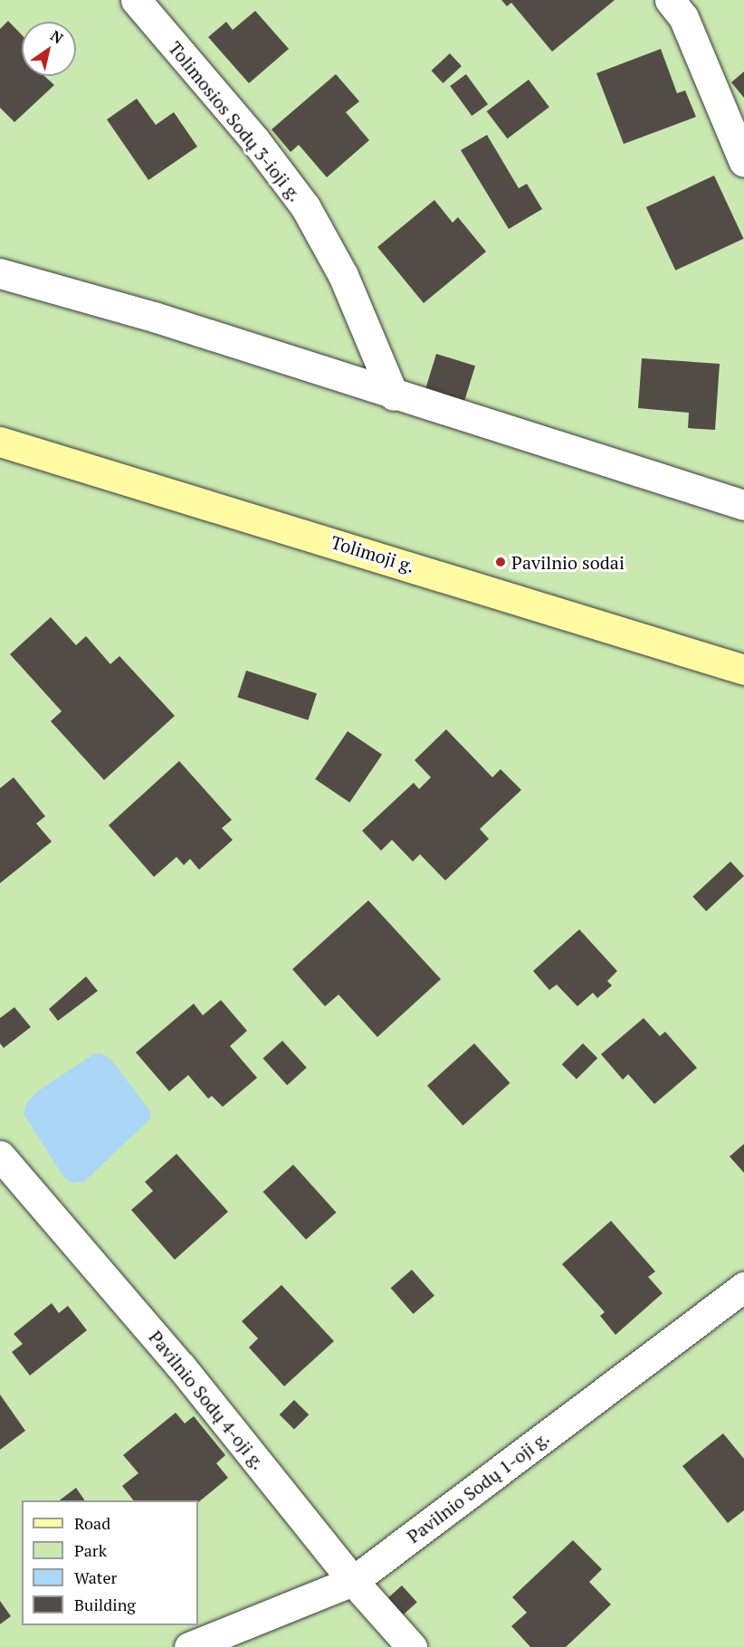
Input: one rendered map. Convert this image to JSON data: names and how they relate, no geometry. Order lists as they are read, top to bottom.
{
  "streets": {
    "street": [
      "Tolimosios Sodų 3-ioji g.",
      "Tolimoji g.",
      "Pavilnio Sodų 4-oji g.",
      "Pavilnio Sodų 1-oji g."
    ]
  },
  "crossings": [
    ["Pavilnio Sodų 4-oji g.", "Pavilnio Sodų 1-oji g."]
  ],
  "places": ["Pavilnio sodai"],
  "legend": [
    "Road",
    "Park",
    "Water",
    "Building"
  ],
  "north": "top right"
}
